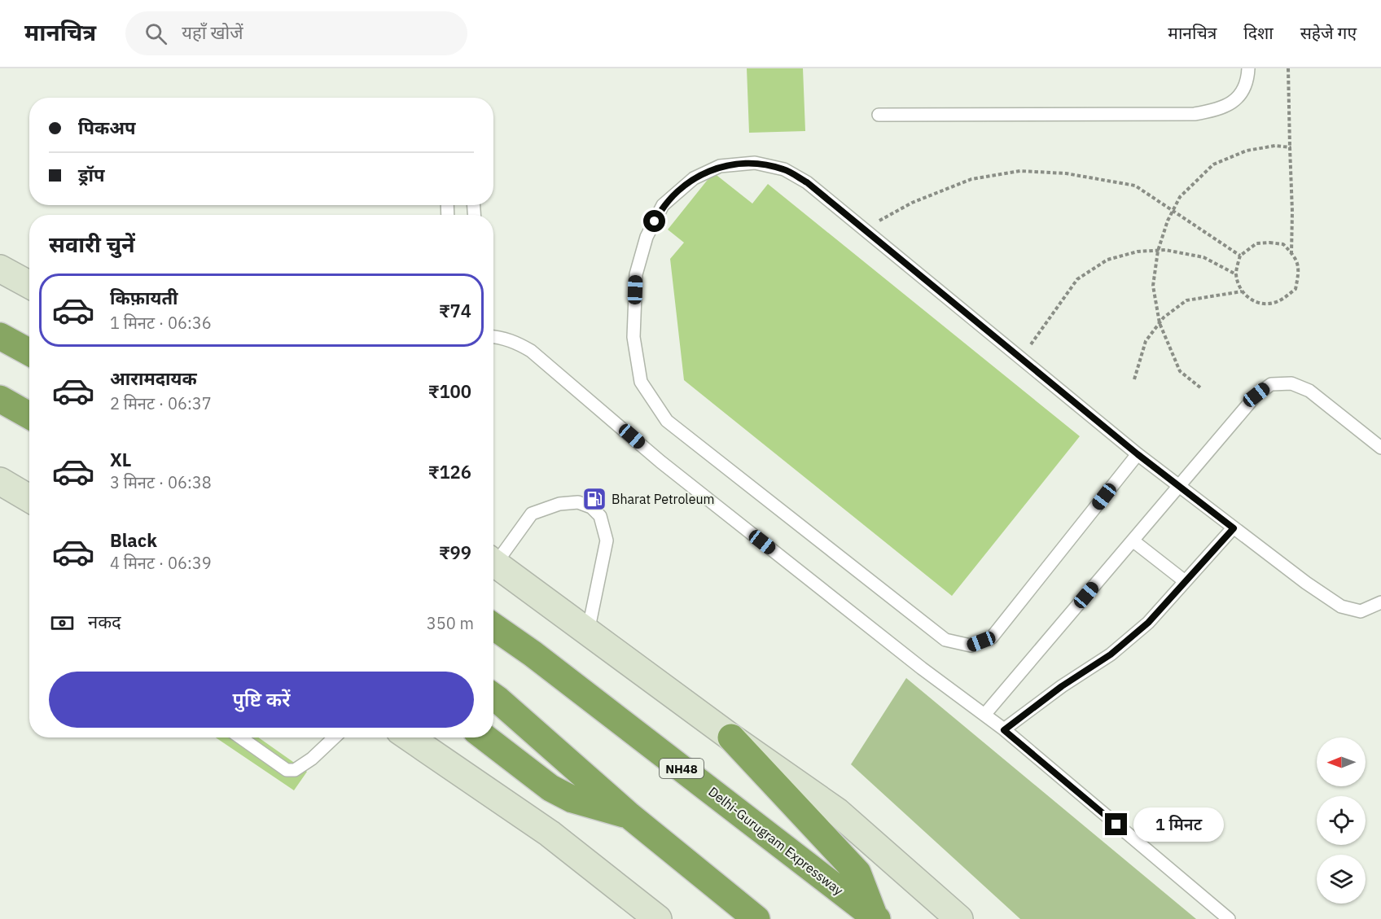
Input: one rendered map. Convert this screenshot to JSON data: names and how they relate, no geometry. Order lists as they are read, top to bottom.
{
  "streets": {
    "highway": ["NH48", "Delhi-Gurugram Expressway"]
  },
  "places": {
    "fuel station": ["Bharat Petroleum"]
  },
  "north": "left",
  "page": {
    "header": "मानचित्र",
    "search": "यहाँ खोजें",
    "nav": ["मानचित्र", "दिशा", "सहेजे गए"],
    "banner": ["पिकअप", "ड्रॉप"],
    "heading": "सवारी चुनें",
    "list": [
      {
        "name": "किफ़ायती",
        "note": "1 मिनट · 06:36",
        "value": "₹74"
      },
      {
        "name": "आरामदायक",
        "note": "2 मिनट · 06:37",
        "value": "₹100"
      },
      {
        "name": "XL",
        "note": "3 मिनट · 06:38",
        "value": "₹126"
      },
      {
        "name": "Black",
        "note": "4 मिनट · 06:39",
        "value": "₹99"
      }
    ],
    "pay": ["नकद", "350 m"],
    "buttons": "पुष्टि करें",
    "bubble": "1 मिनट"
  }
}
